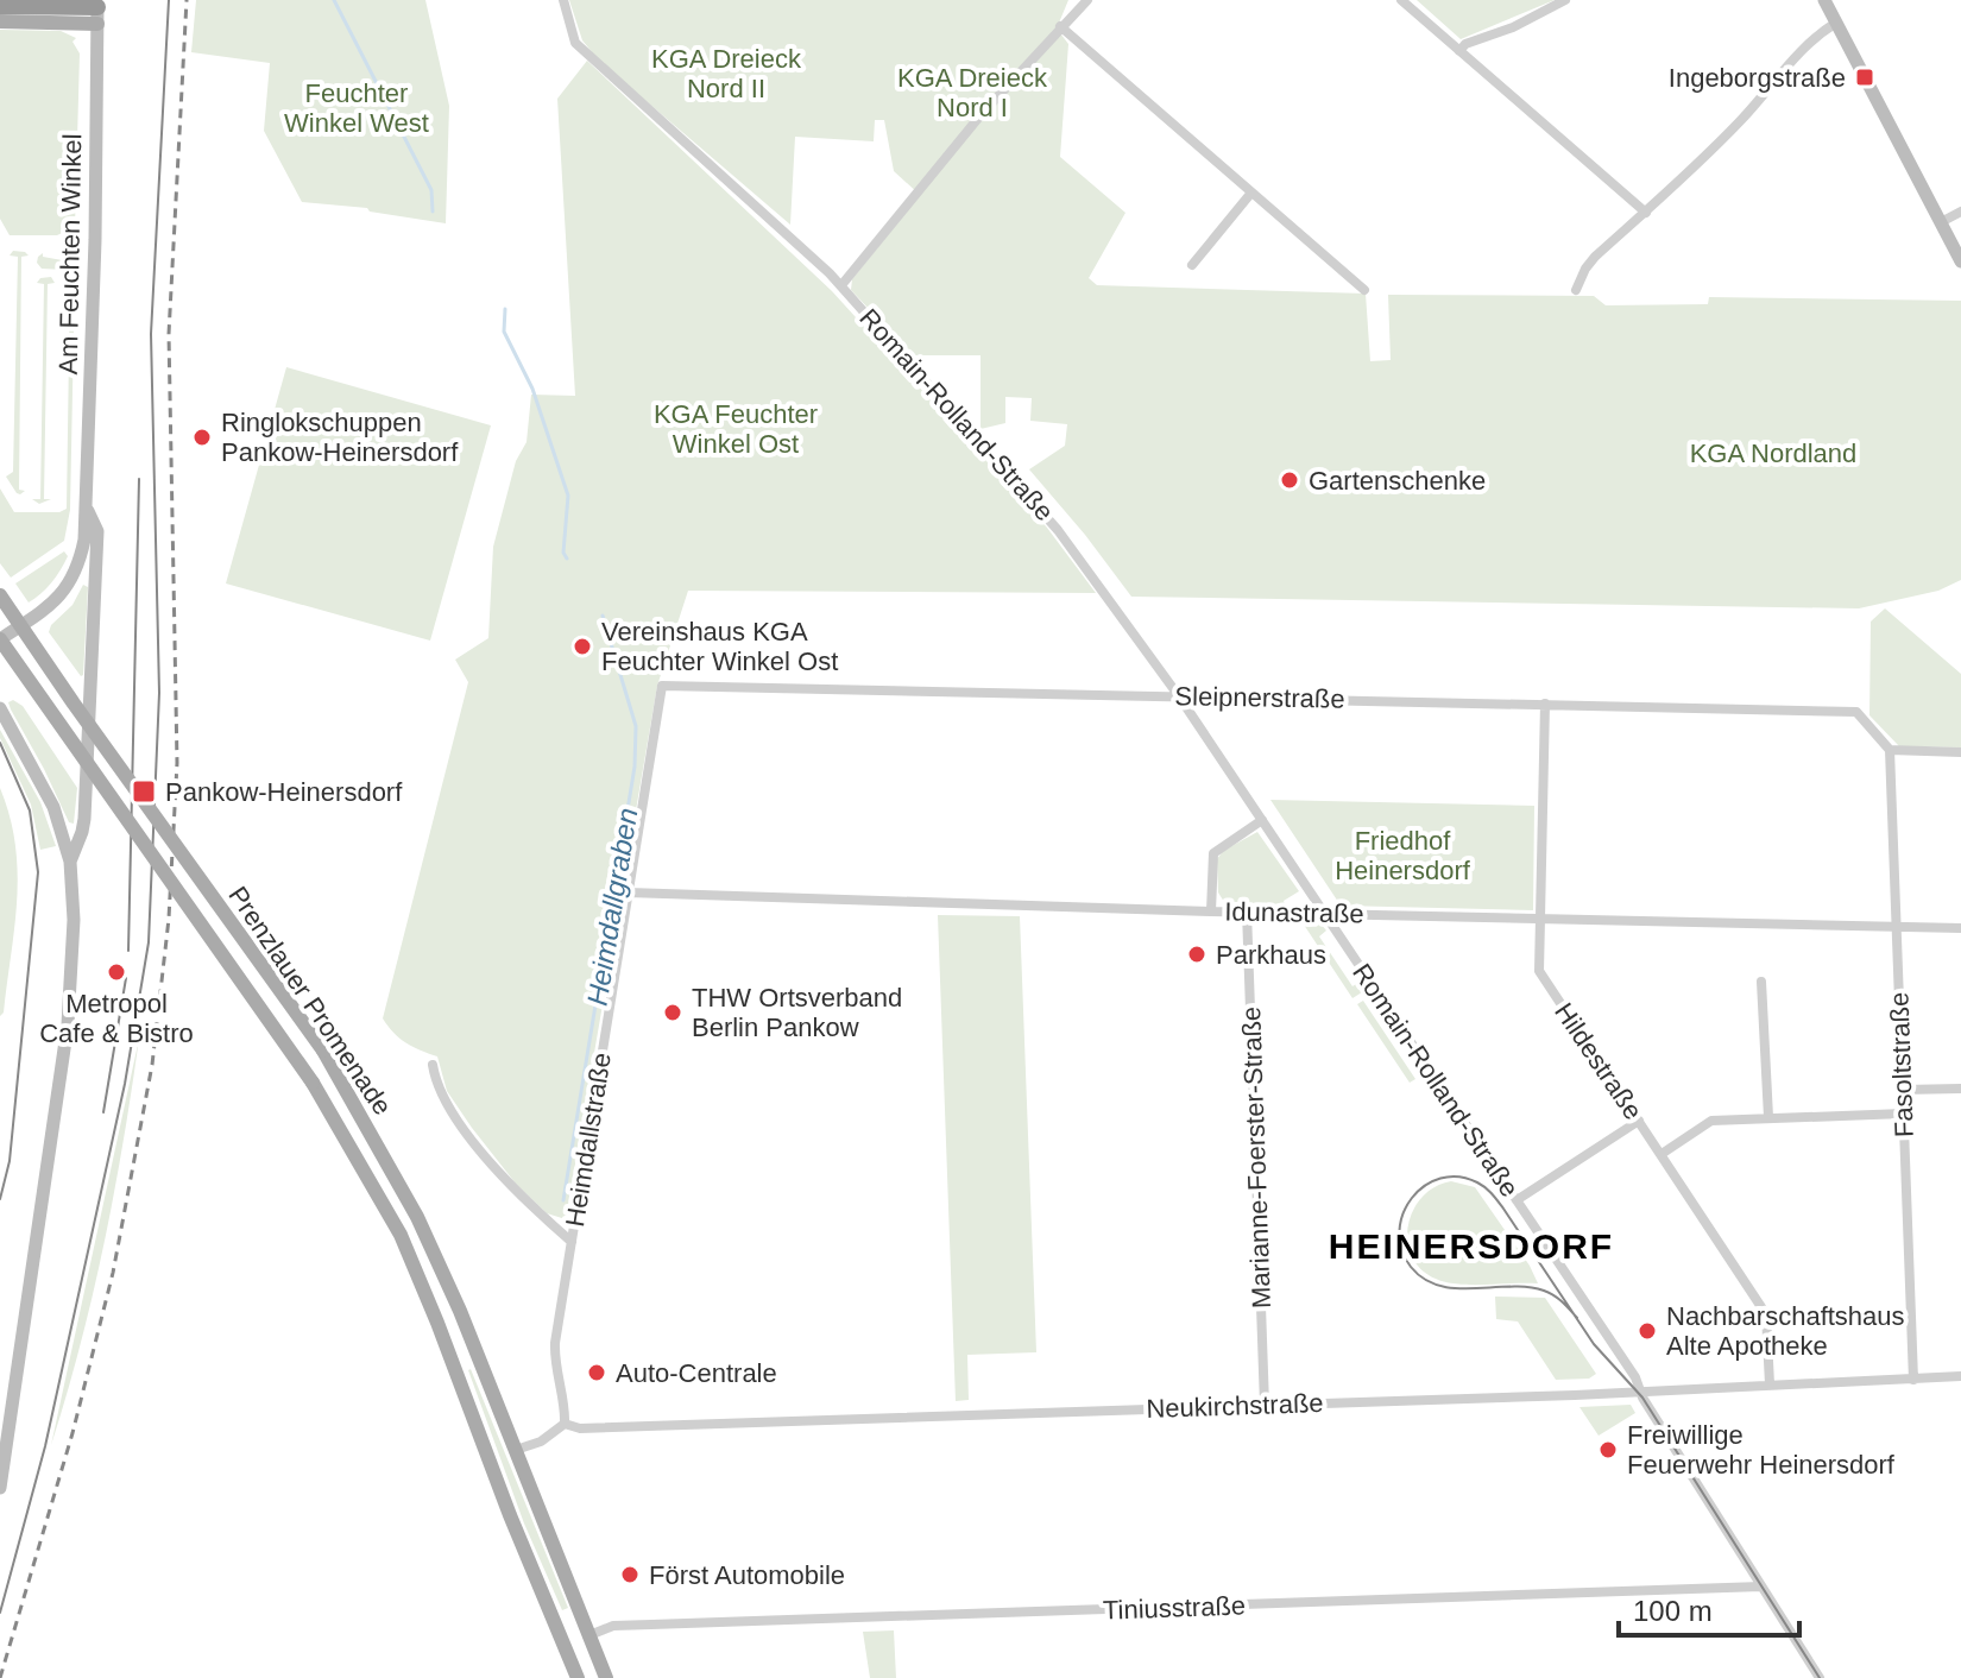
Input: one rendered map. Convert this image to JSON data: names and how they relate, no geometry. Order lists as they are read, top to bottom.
{
  "streets": {
    "main road": ["Am Feuchten Winkel", "Prenzlauer Promenade"],
    "street": [
      "Romain-Rolland-Straße",
      "Sleipnerstraße",
      "Idunastraße",
      "Hildestraße",
      "Fasoltstraße",
      "Heimdallstraße",
      "Marianne-Foerster-Straße",
      "Neukirchstraße",
      "Tiniusstraße"
    ]
  },
  "crossings": [
    ["Am Feuchten Winkel", "Prenzlauer Promenade"],
    ["Romain-Rolland-Straße", "Sleipnerstraße"],
    ["Romain-Rolland-Straße", "Idunastraße"],
    ["Romain-Rolland-Straße", "Neukirchstraße"],
    ["Romain-Rolland-Straße", "Tiniusstraße"],
    ["Sleipnerstraße", "Hildestraße"],
    ["Sleipnerstraße", "Fasoltstraße"],
    ["Sleipnerstraße", "Heimdallstraße"],
    ["Idunastraße", "Hildestraße"],
    ["Idunastraße", "Fasoltstraße"],
    ["Idunastraße", "Heimdallstraße"],
    ["Idunastraße", "Marianne-Foerster-Straße"],
    ["Prenzlauer Promenade", "Tiniusstraße"],
    ["Hildestraße", "Neukirchstraße"],
    ["Fasoltstraße", "Neukirchstraße"],
    ["Heimdallstraße", "Neukirchstraße"],
    ["Marianne-Foerster-Straße", "Neukirchstraße"]
  ],
  "districts": ["HEINERSDORF"],
  "water": ["Heimdallgraben"],
  "parks": [
    "KGA Dreieck Nord II",
    "KGA Dreieck Nord I",
    "Feuchter Winkel West",
    "KGA Feuchter Winkel Ost",
    "KGA Nordland",
    "Friedhof Heinersdorf"
  ],
  "places": {
    "transit": ["Ingeborgstraße", "Pankow-Heinersdorf"],
    "other": [
      "Ringlokschuppen Pankow-Heinersdorf",
      "Gartenschenke",
      "Vereinshaus KGA Feuchter Winkel Ost",
      "Parkhaus",
      "Metropol Cafe & Bistro",
      "THW Ortsverband Berlin Pankow",
      "Nachbarschaftshaus Alte Apotheke",
      "Auto-Centrale",
      "Freiwillige Feuerwehr Heinersdorf",
      "Först Automobile"
    ]
  },
  "scale_bar": "100 m"
}
